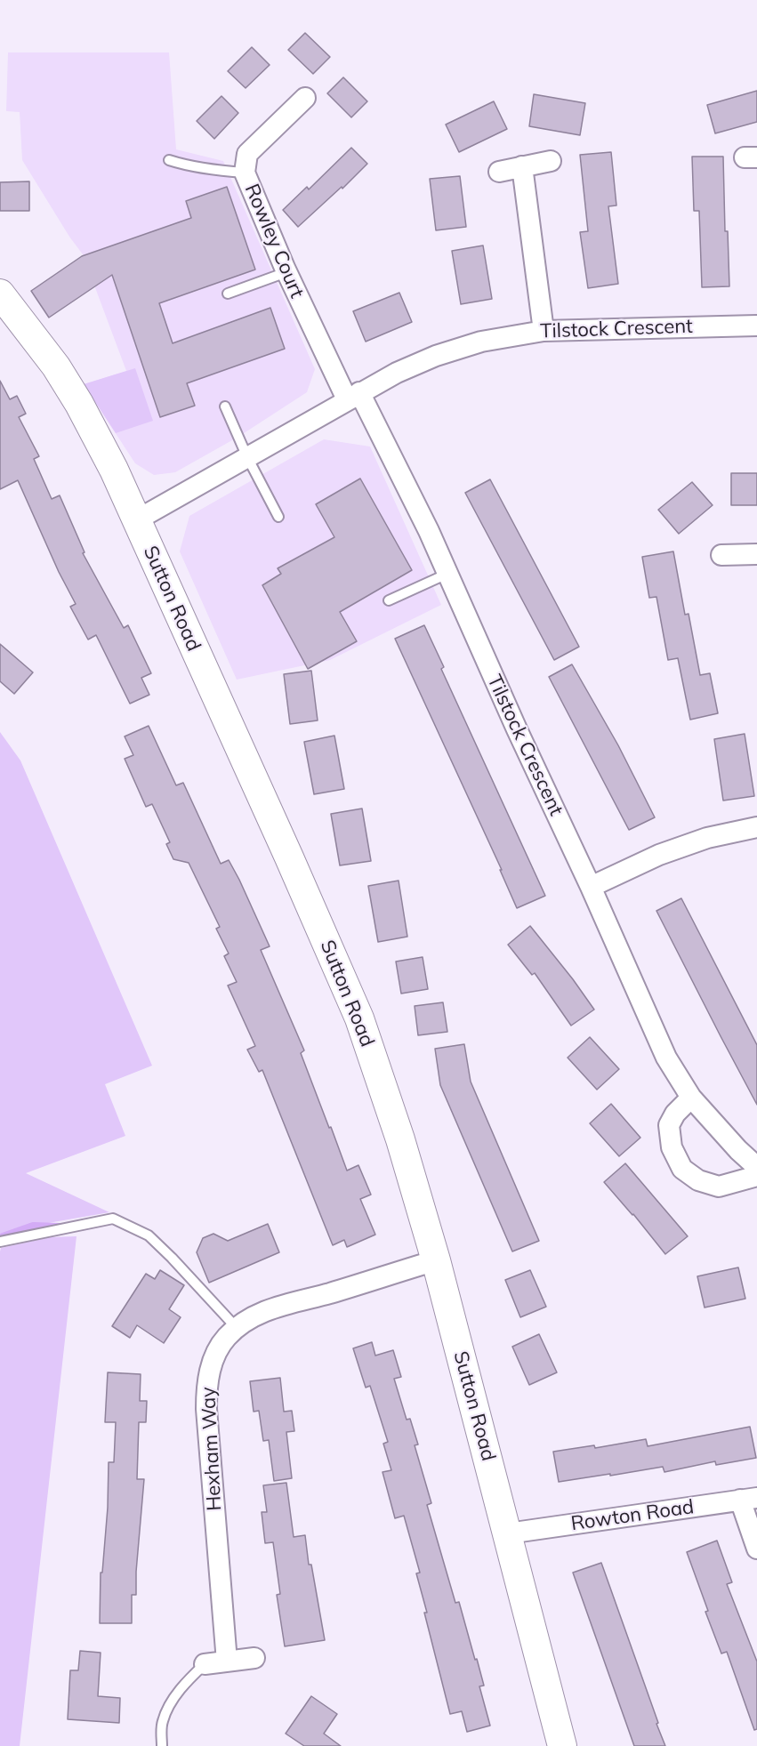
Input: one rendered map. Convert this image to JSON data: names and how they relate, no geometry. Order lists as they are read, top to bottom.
{
  "streets": {
    "street": [
      "Rowley Court",
      "Tilstock Crescent",
      "Sutton Road",
      "Hexham Way",
      "Rowton Road"
    ]
  },
  "crossings": [
    ["Rowley Court", "Tilstock Crescent"],
    ["Tilstock Crescent", "Sutton Road"],
    ["Sutton Road", "Hexham Way"],
    ["Sutton Road", "Rowton Road"]
  ]
}
